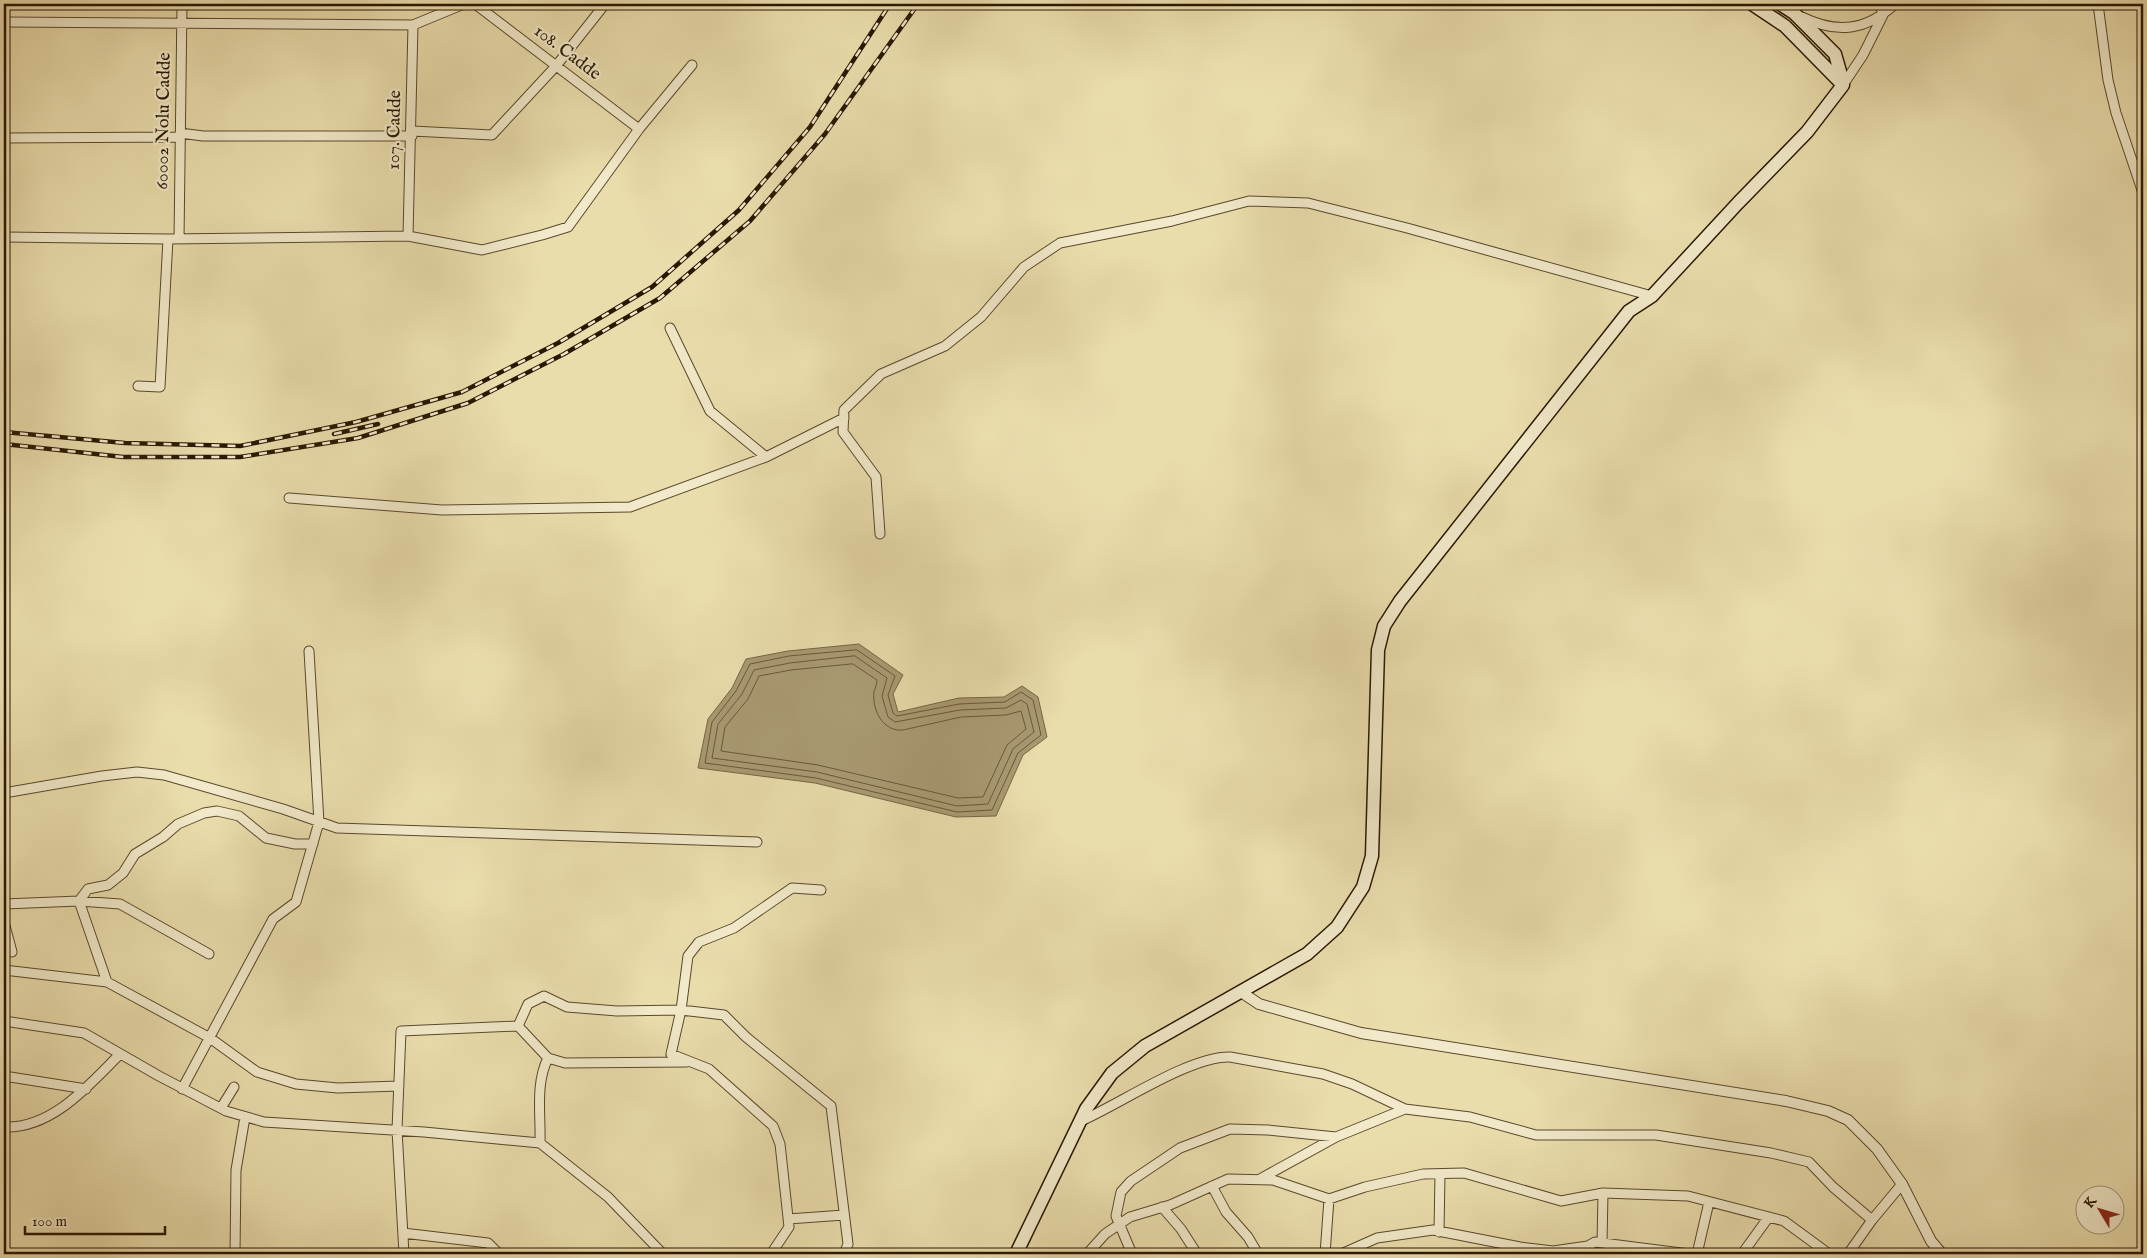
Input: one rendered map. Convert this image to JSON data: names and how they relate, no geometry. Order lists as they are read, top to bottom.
{
  "streets": {
    "street": ["108. Cadde", "60002 Nolu Cadde", "107. Cadde"]
  },
  "scale_bar": "100 m",
  "north": "top left"
}
